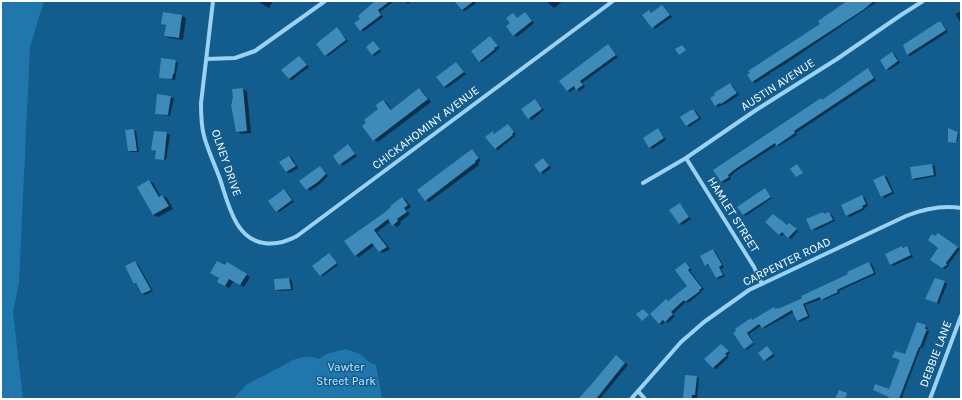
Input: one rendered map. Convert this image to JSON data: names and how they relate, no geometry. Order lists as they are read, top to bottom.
{
  "streets": {
    "street": [
      "AUSTIN AVENUE",
      "CHICKAHOMINY AVENUE",
      "OLNEY DRIVE",
      "HAMLET STREET",
      "CARPENTER ROAD",
      "DEBBIE LANE"
    ]
  },
  "crossings": [
    ["AUSTIN AVENUE", "HAMLET STREET"],
    ["CHICKAHOMINY AVENUE", "OLNEY DRIVE"],
    ["HAMLET STREET", "CARPENTER ROAD"]
  ],
  "parks": ["Vawter Street Park"]
}
